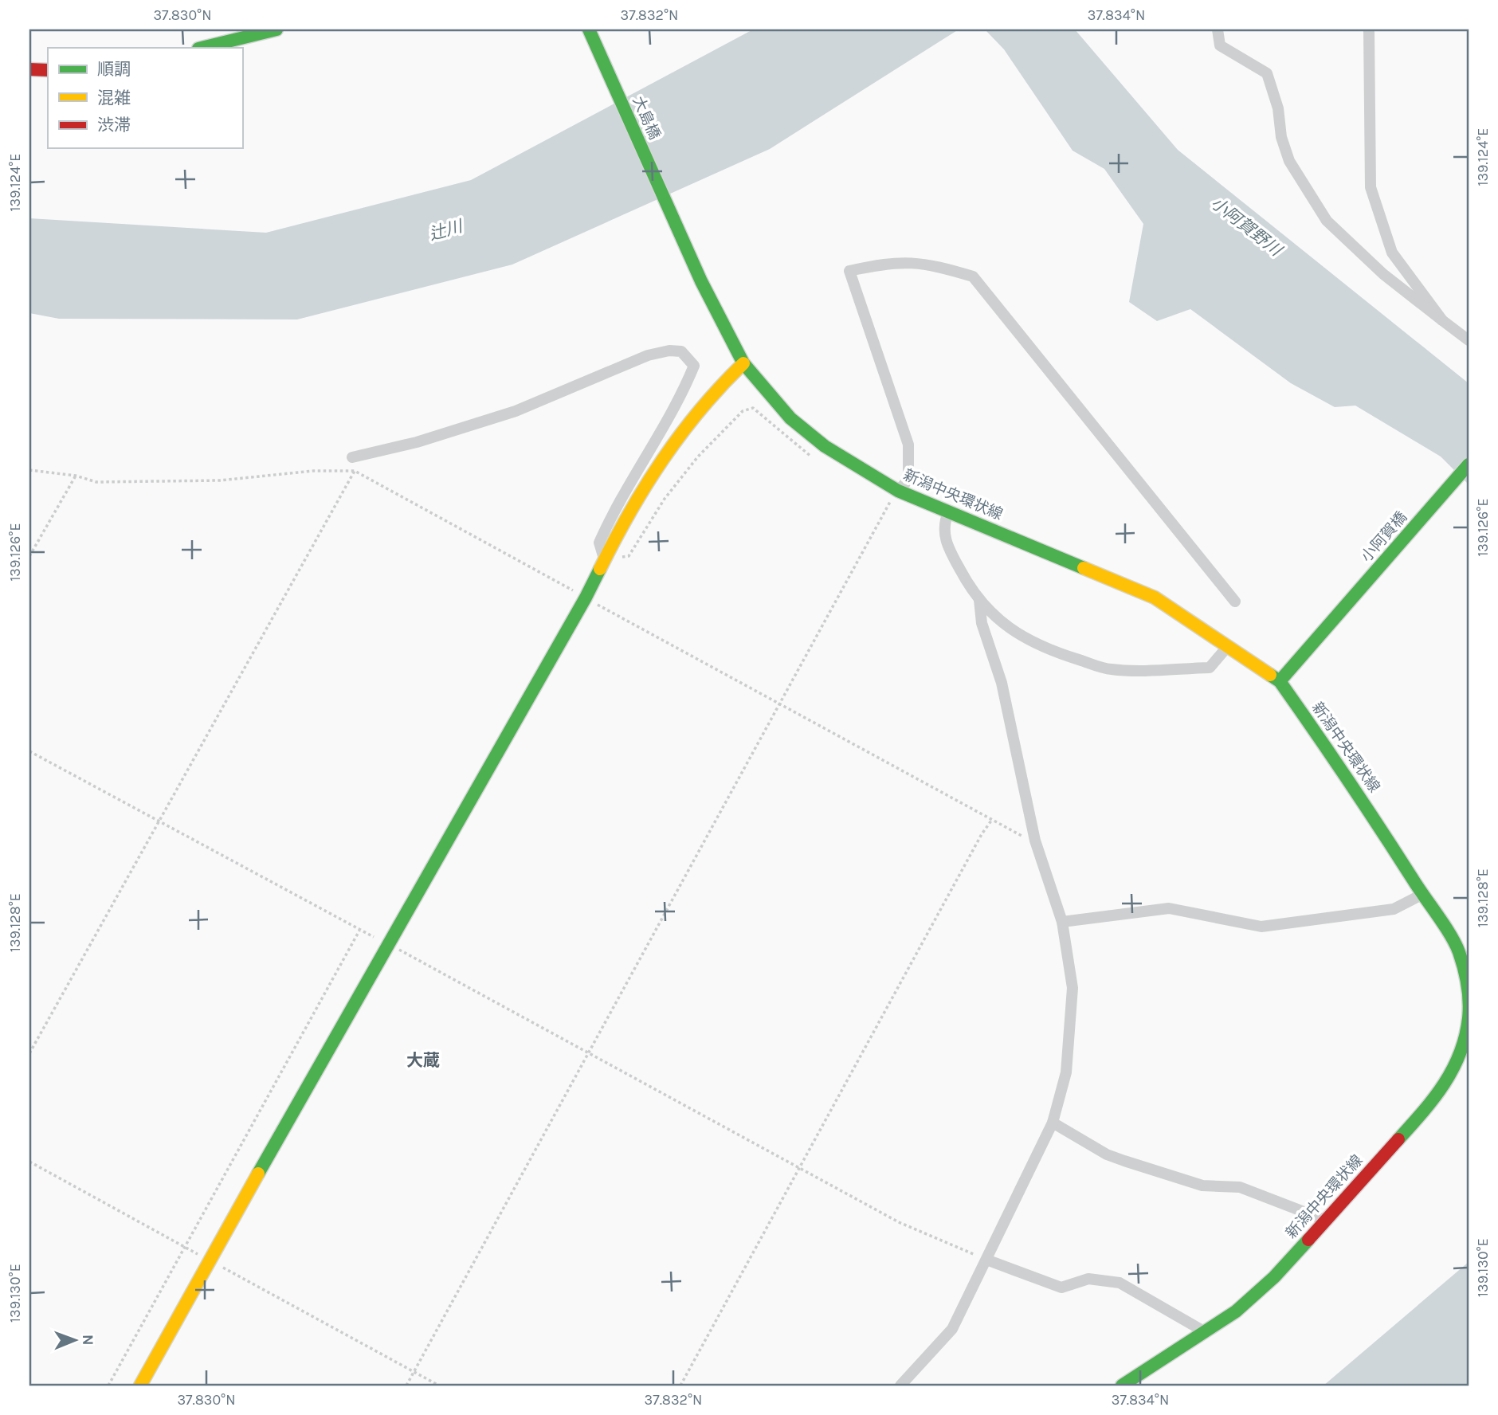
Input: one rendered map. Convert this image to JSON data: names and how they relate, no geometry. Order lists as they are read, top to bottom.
{
  "streets": {
    "main road": ["大島橋", "新潟中央環状線", "小阿賀橋"]
  },
  "crossings": [
    ["大島橋", "新潟中央環状線"],
    ["新潟中央環状線", "小阿賀橋"]
  ],
  "districts": ["大蔵"],
  "water": ["小阿賀野川", "辻川"],
  "legend": ["順調", "混雑", "渋滞"],
  "north": "right",
  "coordinates": [
    "37.830°N",
    "37.832°N",
    "37.834°N",
    "139.124°E",
    "139.126°E",
    "139.128°E",
    "139.130°E"
  ]
}
